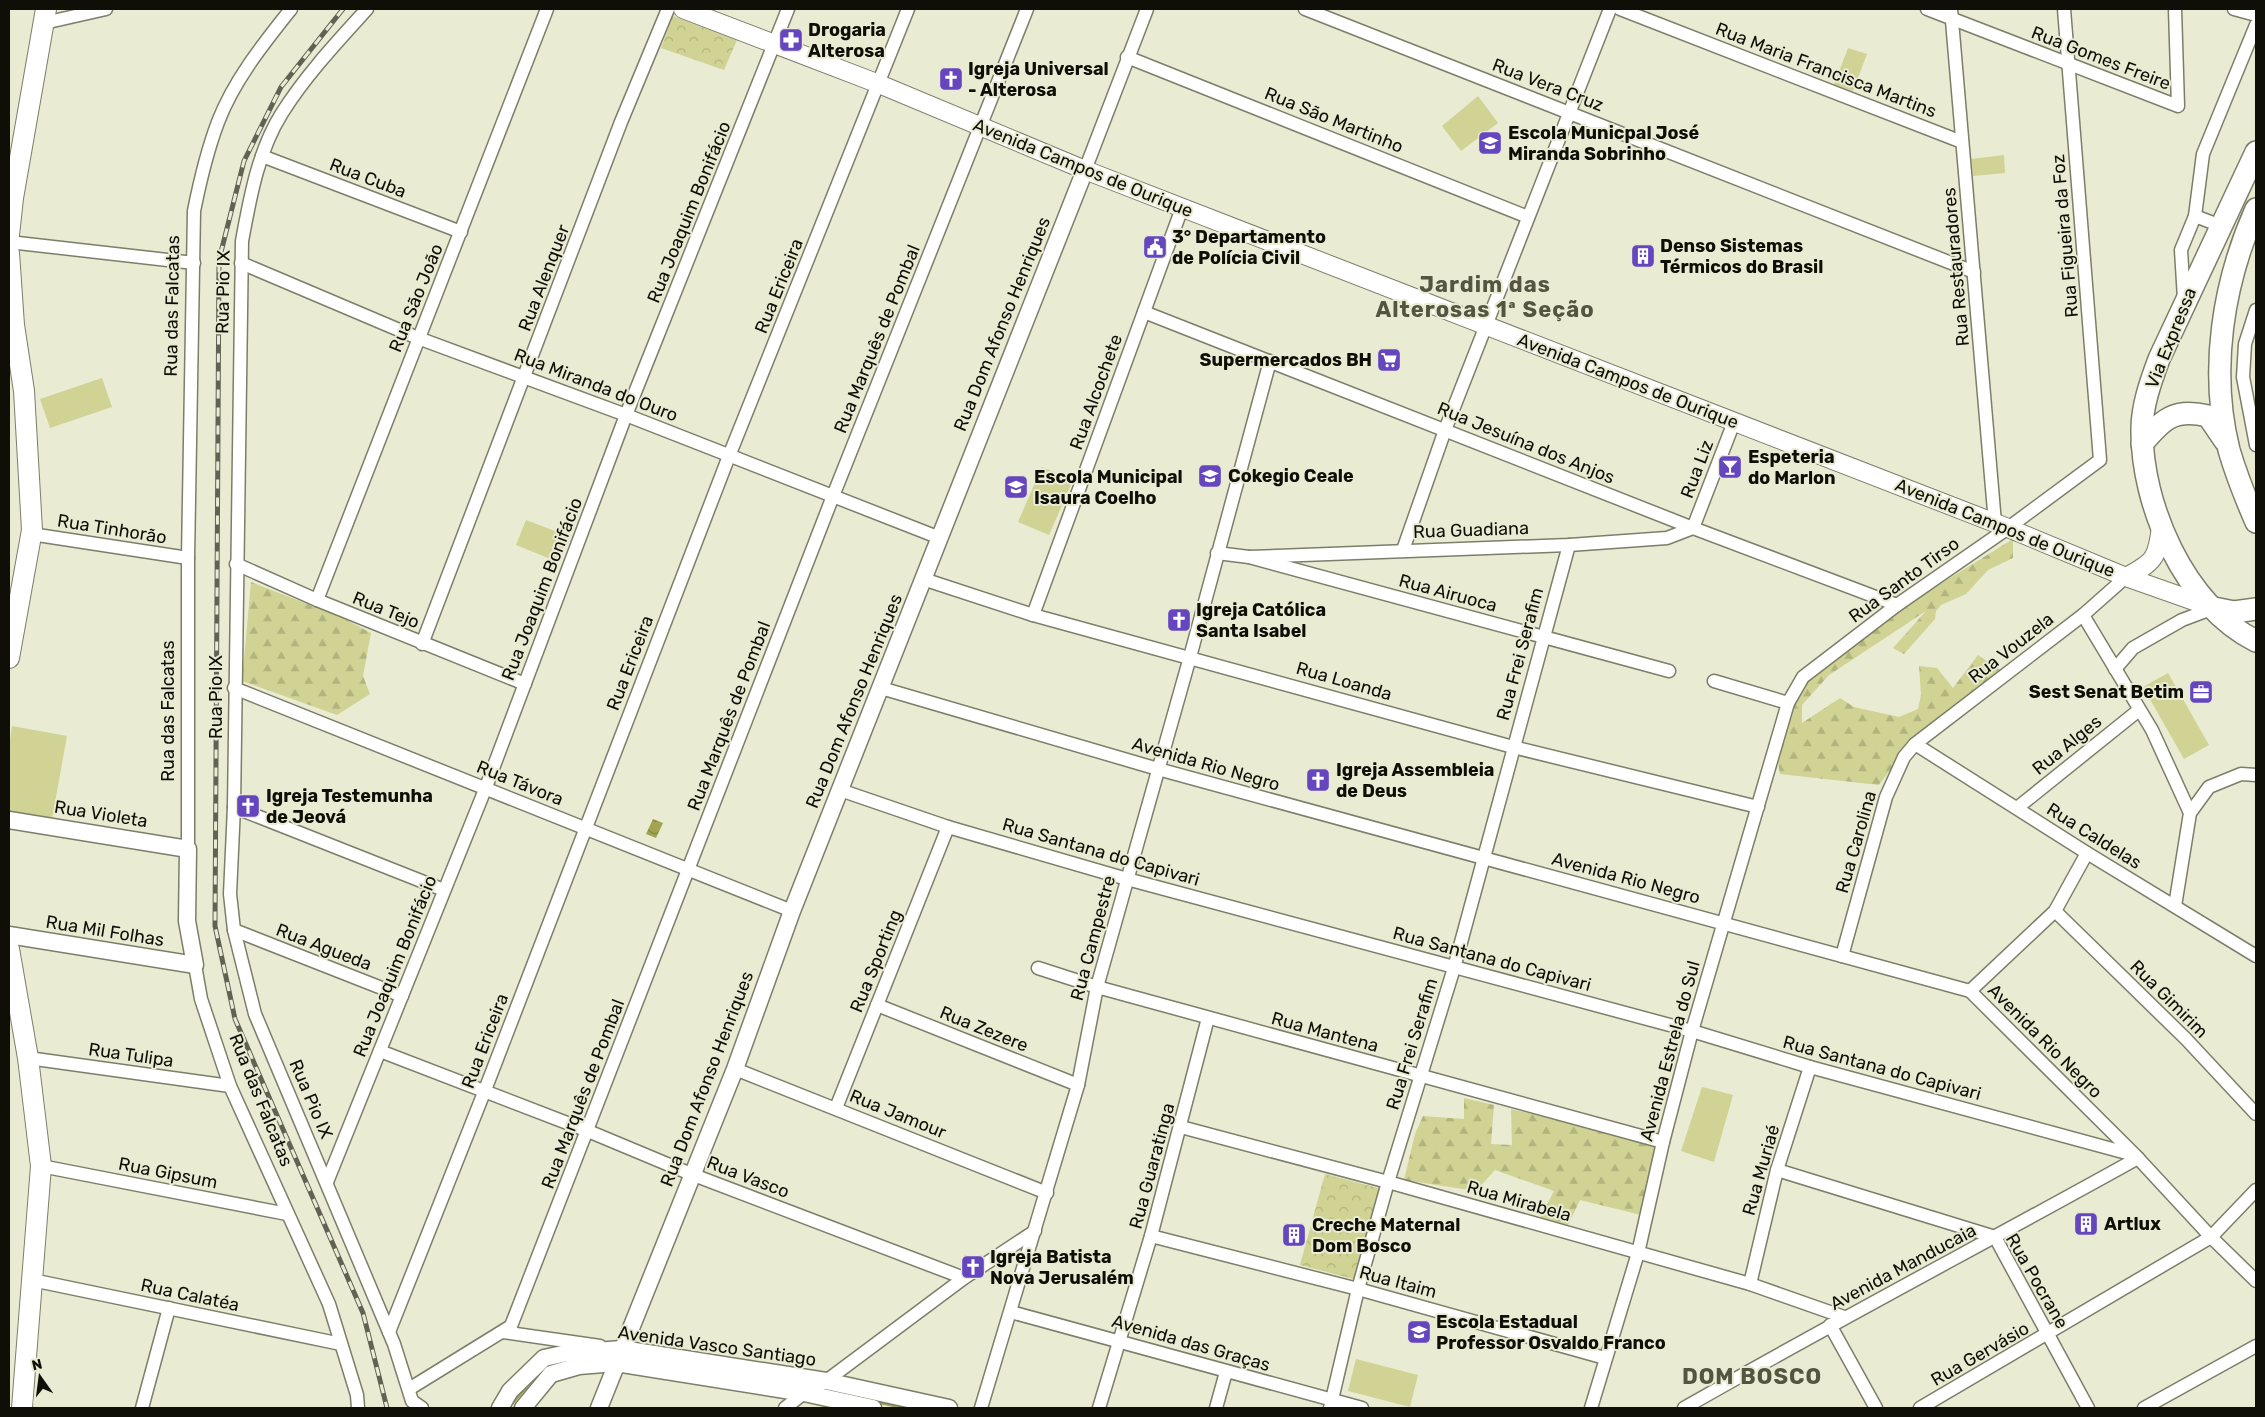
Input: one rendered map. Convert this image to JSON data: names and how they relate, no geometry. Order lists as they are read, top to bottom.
{
  "streets": {
    "highway": ["Avenida Campos de Ourique", "Via Expressa"],
    "street": [
      "Rua Gomes Freire",
      "Rua Maria Francisca Martins",
      "Rua Vera Cruz",
      "Rua São Martinho",
      "Rua Cuba",
      "Rua Joaquim Bonifácio",
      "Rua Figueira da Foz",
      "Rua Restauradores",
      "Rua Alenquer",
      "Rua Ericeira",
      "Rua Pio IX",
      "Rua São João",
      "Rua das Falcatas",
      "Rua Dom Afonso Henriques",
      "Rua Marquês de Pombal",
      "Rua Miranda do Ouro",
      "Rua Alcochete",
      "Rua Jesuína dos Anjos",
      "Rua Liz",
      "Rua Tinhorão",
      "Rua Guadiana",
      "Rua Santo Tirso",
      "Rua Airuoca",
      "Rua Tejo",
      "Rua Vouzela",
      "Rua Frei Serafim",
      "Rua Loanda",
      "Rua Alges",
      "Avenida Rio Negro",
      "Rua Távora",
      "Rua Violeta",
      "Rua Caldelas",
      "Rua Carolina",
      "Rua Santana do Capivari",
      "Rua Mil Folhas",
      "Rua Campestre",
      "Rua Agueda",
      "Rua Sporting",
      "Rua Gimirim",
      "Rua Zezere",
      "Rua Mantena",
      "Avenida Estrela do Sul",
      "Rua Tulipa",
      "Rua Jamour",
      "Rua Guaratinga",
      "Rua Muriaé",
      "Rua Gipsum",
      "Rua Vasco",
      "Rua Mirabela",
      "Avenida Manducaia",
      "Rua Pocrane",
      "Rua Itaim",
      "Rua Calatéa",
      "Avenida das Graças",
      "Avenida Vasco Santiago",
      "Rua Gervásio"
    ]
  },
  "crossings": [
    ["Rua Gomes Freire", "Rua Figueira da Foz"],
    ["Rua Gomes Freire", "Rua Restauradores"],
    ["Rua Maria Francisca Martins", "Rua Restauradores"],
    ["Rua Vera Cruz", "Rua Restauradores"],
    ["Rua São Martinho", "Rua Dom Afonso Henriques"],
    ["Avenida Campos de Ourique", "Rua Joaquim Bonifácio"],
    ["Avenida Campos de Ourique", "Rua Restauradores"],
    ["Avenida Campos de Ourique", "Rua Ericeira"],
    ["Avenida Campos de Ourique", "Rua Dom Afonso Henriques"],
    ["Avenida Campos de Ourique", "Via Expressa"],
    ["Avenida Campos de Ourique", "Rua Marquês de Pombal"],
    ["Avenida Campos de Ourique", "Rua Alcochete"],
    ["Avenida Campos de Ourique", "Rua Liz"],
    ["Avenida Campos de Ourique", "Rua Santo Tirso"],
    ["Avenida Campos de Ourique", "Rua Vouzela"],
    ["Rua Cuba", "Rua Pio IX"],
    ["Rua Cuba", "Rua São João"],
    ["Rua Joaquim Bonifácio", "Rua Pio IX"],
    ["Rua Joaquim Bonifácio", "Rua Miranda do Ouro"],
    ["Rua Joaquim Bonifácio", "Rua Tejo"],
    ["Rua Joaquim Bonifácio", "Rua Távora"],
    ["Rua Joaquim Bonifácio", "Rua Agueda"],
    ["Rua Joaquim Bonifácio", "Rua Vasco"],
    ["Rua Figueira da Foz", "Rua Santo Tirso"],
    ["Rua Restauradores", "Rua Santo Tirso"],
    ["Rua Alenquer", "Rua Miranda do Ouro"],
    ["Rua Alenquer", "Rua Tejo"],
    ["Rua Ericeira", "Rua Pio IX"],
    ["Rua Ericeira", "Rua Miranda do Ouro"],
    ["Rua Ericeira", "Rua Távora"],
    ["Rua Ericeira", "Rua Vasco"],
    ["Rua Pio IX", "Rua Marquês de Pombal"],
    ["Rua Pio IX", "Rua Miranda do Ouro"],
    ["Rua Pio IX", "Rua Tejo"],
    ["Rua Pio IX", "Rua Távora"],
    ["Rua Pio IX", "Rua Agueda"],
    ["Rua São João", "Rua Miranda do Ouro"],
    ["Rua São João", "Rua Tejo"],
    ["Rua das Falcatas", "Rua Tinhorão"],
    ["Rua das Falcatas", "Rua Violeta"],
    ["Rua das Falcatas", "Rua Mil Folhas"],
    ["Rua das Falcatas", "Rua Tulipa"],
    ["Rua das Falcatas", "Rua Gipsum"],
    ["Rua das Falcatas", "Rua Calatéa"],
    ["Rua Dom Afonso Henriques", "Rua Miranda do Ouro"],
    ["Rua Dom Afonso Henriques", "Rua Loanda"],
    ["Rua Dom Afonso Henriques", "Avenida Rio Negro"],
    ["Rua Dom Afonso Henriques", "Rua Távora"],
    ["Rua Dom Afonso Henriques", "Rua Santana do Capivari"],
    ["Rua Dom Afonso Henriques", "Rua Jamour"],
    ["Rua Dom Afonso Henriques", "Rua Vasco"],
    ["Rua Dom Afonso Henriques", "Avenida Vasco Santiago"],
    ["Rua Marquês de Pombal", "Rua Miranda do Ouro"],
    ["Rua Marquês de Pombal", "Rua Távora"],
    ["Rua Marquês de Pombal", "Rua Vasco"],
    ["Rua Alcochete", "Rua Jesuína dos Anjos"],
    ["Rua Alcochete", "Rua Loanda"],
    ["Rua Jesuína dos Anjos", "Rua Liz"],
    ["Rua Jesuína dos Anjos", "Rua Guadiana"],
    ["Rua Jesuína dos Anjos", "Rua Santo Tirso"],
    ["Rua Jesuína dos Anjos", "Rua Campestre"],
    ["Rua Liz", "Rua Guadiana"],
    ["Rua Guadiana", "Rua Airuoca"],
    ["Rua Guadiana", "Rua Frei Serafim"],
    ["Rua Santo Tirso", "Avenida Estrela do Sul"],
    ["Rua Airuoca", "Rua Frei Serafim"],
    ["Rua Airuoca", "Rua Campestre"],
    ["Rua Vouzela", "Rua Caldelas"],
    ["Rua Vouzela", "Rua Carolina"],
    ["Rua Frei Serafim", "Rua Loanda"],
    ["Rua Frei Serafim", "Avenida Rio Negro"],
    ["Rua Frei Serafim", "Rua Santana do Capivari"],
    ["Rua Frei Serafim", "Rua Mantena"],
    ["Rua Frei Serafim", "Rua Mirabela"],
    ["Rua Frei Serafim", "Rua Itaim"],
    ["Rua Frei Serafim", "Avenida das Graças"],
    ["Rua Loanda", "Rua Campestre"],
    ["Rua Loanda", "Avenida Estrela do Sul"],
    ["Rua Alges", "Rua Caldelas"],
    ["Avenida Rio Negro", "Rua Carolina"],
    ["Avenida Rio Negro", "Rua Santana do Capivari"],
    ["Avenida Rio Negro", "Rua Campestre"],
    ["Avenida Rio Negro", "Avenida Estrela do Sul"],
    ["Avenida Rio Negro", "Avenida Manducaia"],
    ["Avenida Rio Negro", "Rua Gervásio"],
    ["Rua Caldelas", "Rua Carolina"],
    ["Rua Santana do Capivari", "Rua Campestre"],
    ["Rua Santana do Capivari", "Rua Sporting"],
    ["Rua Santana do Capivari", "Avenida Estrela do Sul"],
    ["Rua Santana do Capivari", "Rua Muriaé"],
    ["Rua Santana do Capivari", "Avenida Manducaia"],
    ["Rua Campestre", "Rua Zezere"],
    ["Rua Campestre", "Rua Mantena"],
    ["Rua Campestre", "Rua Jamour"],
    ["Rua Campestre", "Avenida das Graças"],
    ["Rua Sporting", "Rua Zezere"],
    ["Rua Sporting", "Rua Jamour"],
    ["Rua Mantena", "Avenida Estrela do Sul"],
    ["Rua Mantena", "Rua Guaratinga"],
    ["Avenida Estrela do Sul", "Rua Mirabela"],
    ["Avenida Estrela do Sul", "Rua Itaim"],
    ["Rua Guaratinga", "Rua Mirabela"],
    ["Rua Guaratinga", "Rua Itaim"],
    ["Rua Guaratinga", "Avenida das Graças"],
    ["Rua Muriaé", "Rua Mirabela"],
    ["Rua Muriaé", "Rua Pocrane"],
    ["Rua Mirabela", "Avenida Manducaia"],
    ["Avenida Manducaia", "Rua Pocrane"],
    ["Rua Pocrane", "Rua Gervásio"]
  ],
  "districts": ["Jardim das Alterosas 1ª Seção", "DOM BOSCO"],
  "places": {
    "pharmacy": ["Drogaria Alterosa"],
    "church": [
      "Igreja Universal - Alterosa",
      "Igreja Católica Santa Isabel",
      "Igreja Assembleia de Deus",
      "Igreja Testemunha de Jeová",
      "Igreja Batista Nova Jerusalém"
    ],
    "school or university": [
      "Escola Municpal José Miranda Sobrinho",
      "Cokegio Ceale",
      "Escola Municipal Isaura Coelho",
      "Escola Estadual Professor Osvaldo Franco"
    ],
    "public building": ["3° Departamento de Polícia Civil"],
    "building": ["Denso Sistemas Térmicos do Brasil", "Artlux", "Creche Maternal Dom Bosco"],
    "supermarket": ["Supermercados BH"],
    "bar": ["Espeteria do Marlon"],
    "office": ["Sest Senat Betim"]
  },
  "north": "top"
}
